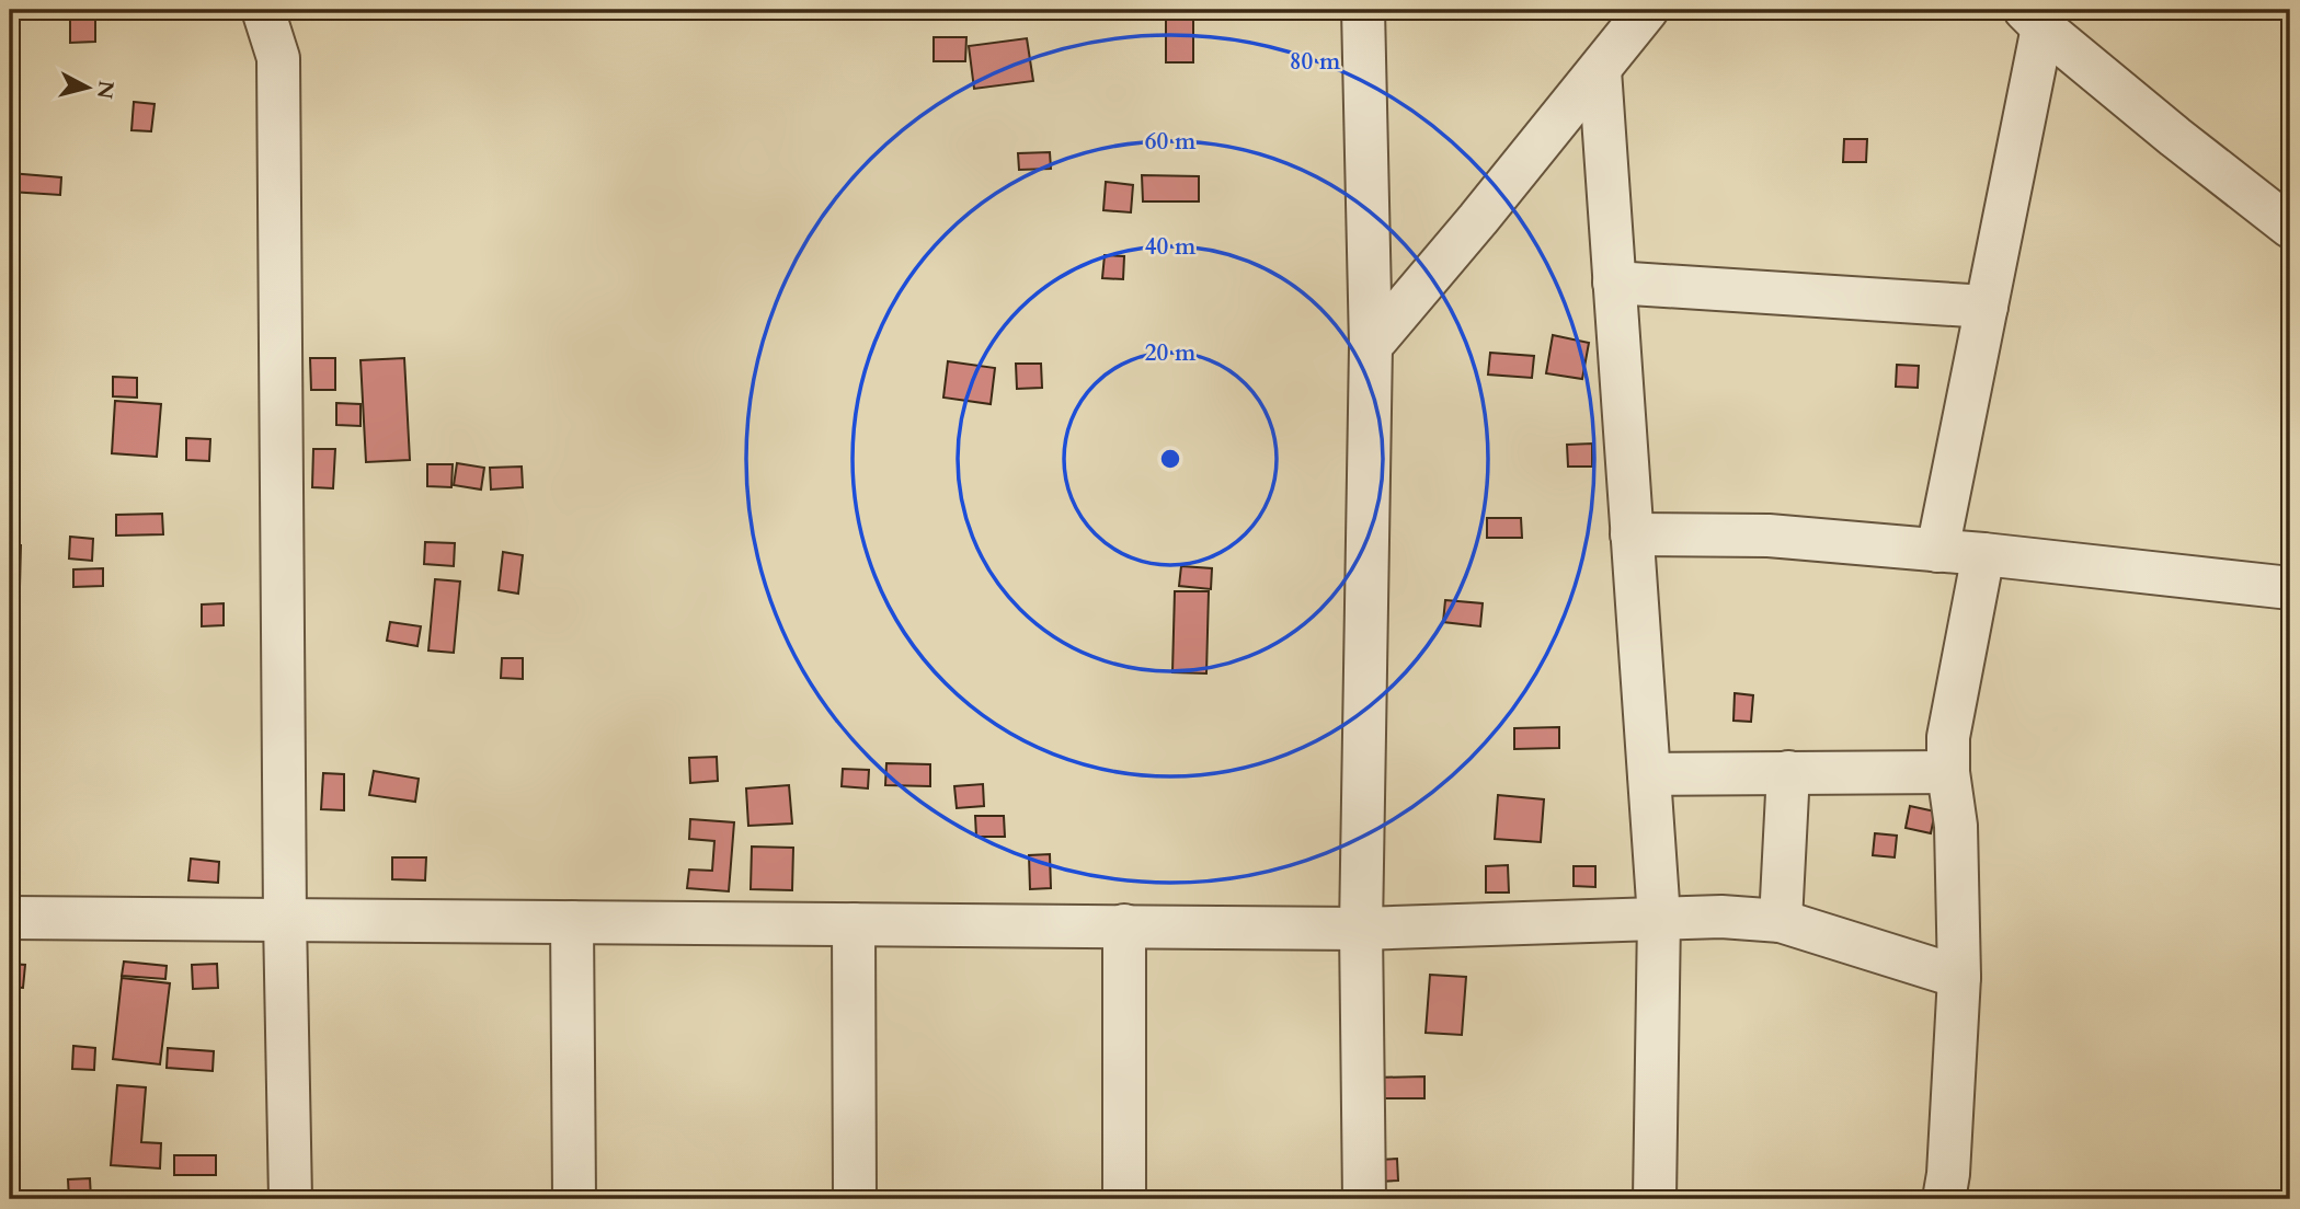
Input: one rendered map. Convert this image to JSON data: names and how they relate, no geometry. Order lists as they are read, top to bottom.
{
  "north": "right",
  "rings": [
    "80 m",
    "60 m",
    "40 m",
    "20 m"
  ]
}
